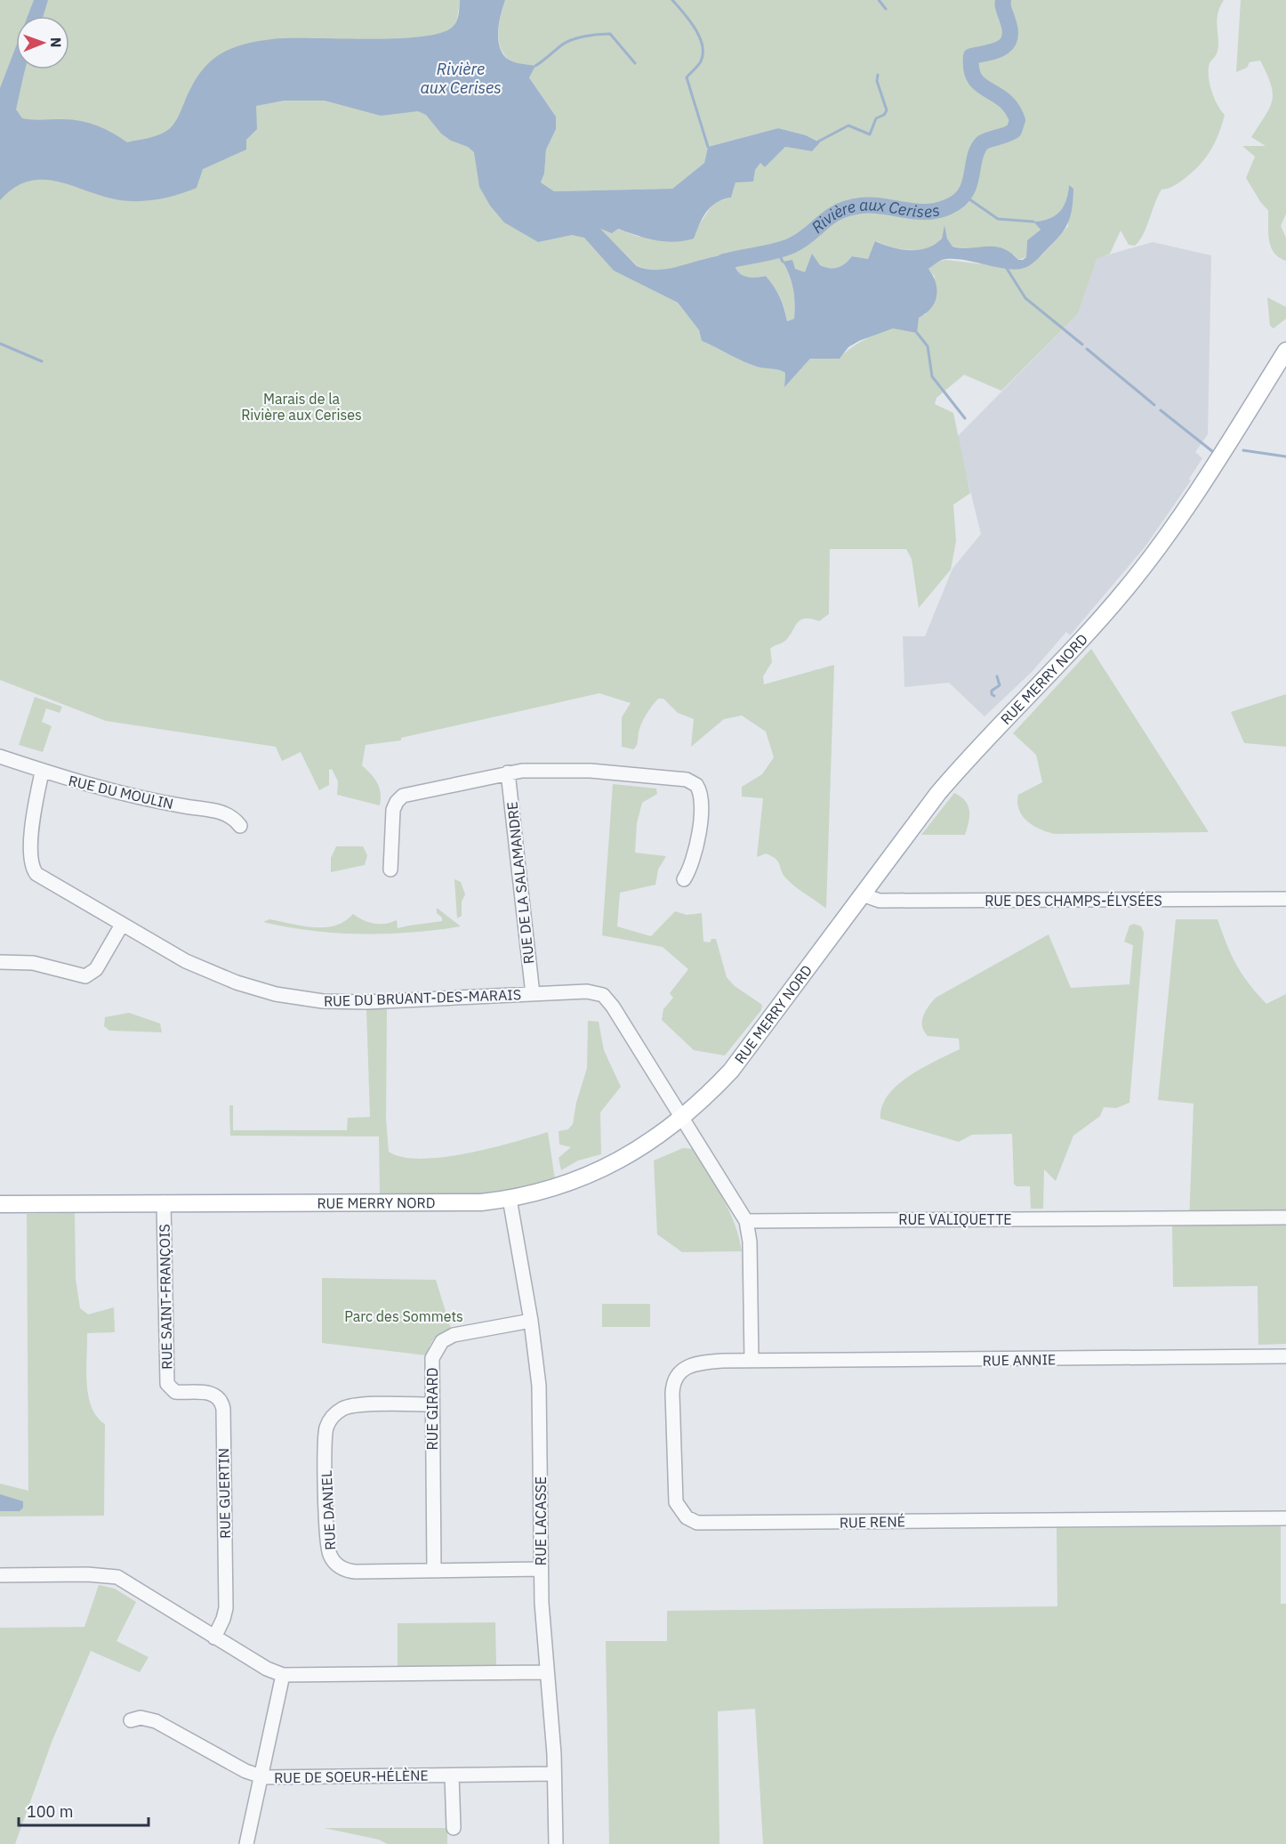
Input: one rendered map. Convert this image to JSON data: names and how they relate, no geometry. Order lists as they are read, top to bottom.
{
  "streets": {
    "main road": ["RUE MERRY NORD"],
    "street": [
      "RUE DU MOULIN",
      "RUE DE LA SALAMANDRE",
      "RUE DES CHAMPS-ÉLYSÉES",
      "RUE DU BRUANT-DES-MARAIS",
      "RUE VALIQUETTE",
      "RUE SAINT-FRANÇOIS",
      "RUE ANNIE",
      "RUE GIRARD",
      "RUE GUERTIN",
      "RUE DANIEL",
      "RUE LACASSE",
      "RUE RENÉ",
      "RUE DE SOEUR-HÉLÈNE"
    ]
  },
  "crossings": [
    ["RUE MERRY NORD", "RUE DES CHAMPS-ÉLYSÉES"],
    ["RUE MERRY NORD", "RUE DU BRUANT-DES-MARAIS"],
    ["RUE MERRY NORD", "RUE SAINT-FRANÇOIS"],
    ["RUE MERRY NORD", "RUE LACASSE"],
    ["RUE DU MOULIN", "RUE DU BRUANT-DES-MARAIS"],
    ["RUE DE LA SALAMANDRE", "RUE DU BRUANT-DES-MARAIS"],
    ["RUE SAINT-FRANÇOIS", "RUE GUERTIN"],
    ["RUE ANNIE", "RUE RENÉ"],
    ["RUE GIRARD", "RUE DANIEL"],
    ["RUE GIRARD", "RUE LACASSE"],
    ["RUE DANIEL", "RUE LACASSE"],
    ["RUE LACASSE", "RUE DE SOEUR-HÉLÈNE"]
  ],
  "water": ["Rivière aux Cerises"],
  "parks": ["Marais de la Rivière aux Cerises", "Parc des Sommets"],
  "scale_bar": "100 m",
  "north": "right"
}
